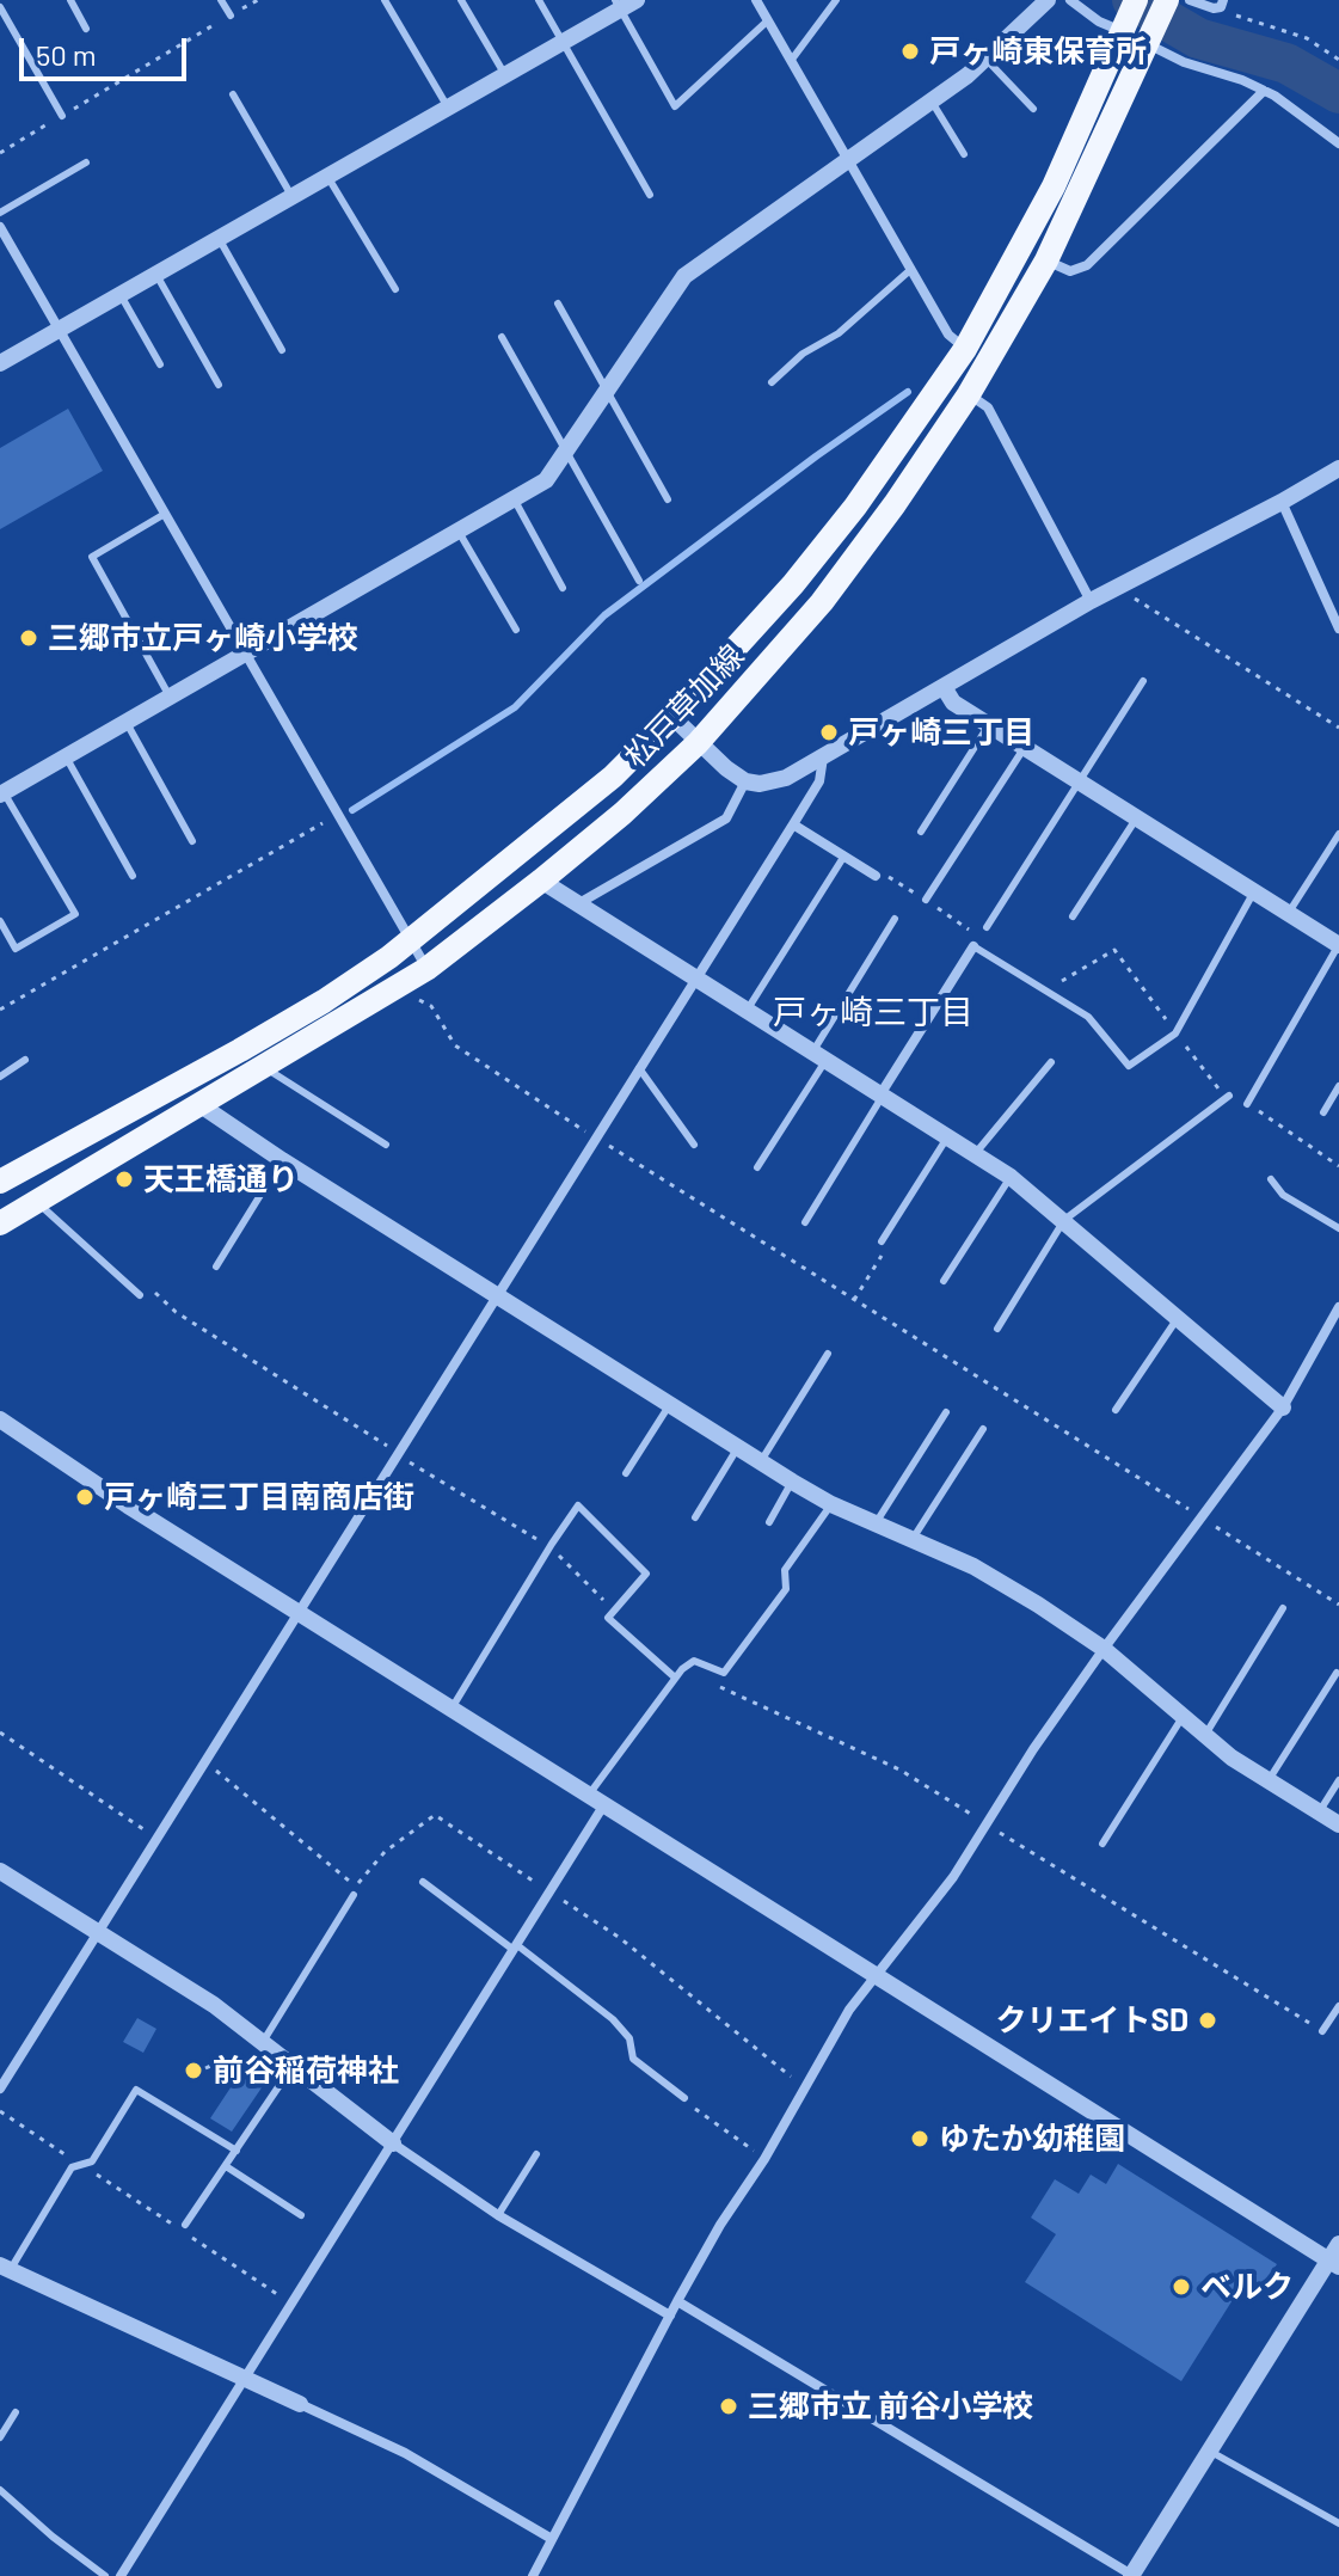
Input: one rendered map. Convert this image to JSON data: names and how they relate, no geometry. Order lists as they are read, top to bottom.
{
  "streets": {
    "main road": ["松戸草加線"]
  },
  "districts": ["戸ヶ崎三丁目"],
  "places": [
    "戸ヶ崎東保育所",
    "三郷市立戸ヶ崎小学校",
    "戸ヶ崎三丁目",
    "天王橋通り",
    "戸ヶ崎三丁目南商店街",
    "クリエイトSD",
    "前谷稲荷神社",
    "ゆたか幼稚園",
    "ベルク",
    "三郷市立 前谷小学校"
  ],
  "scale_bar": "50 m"
}
